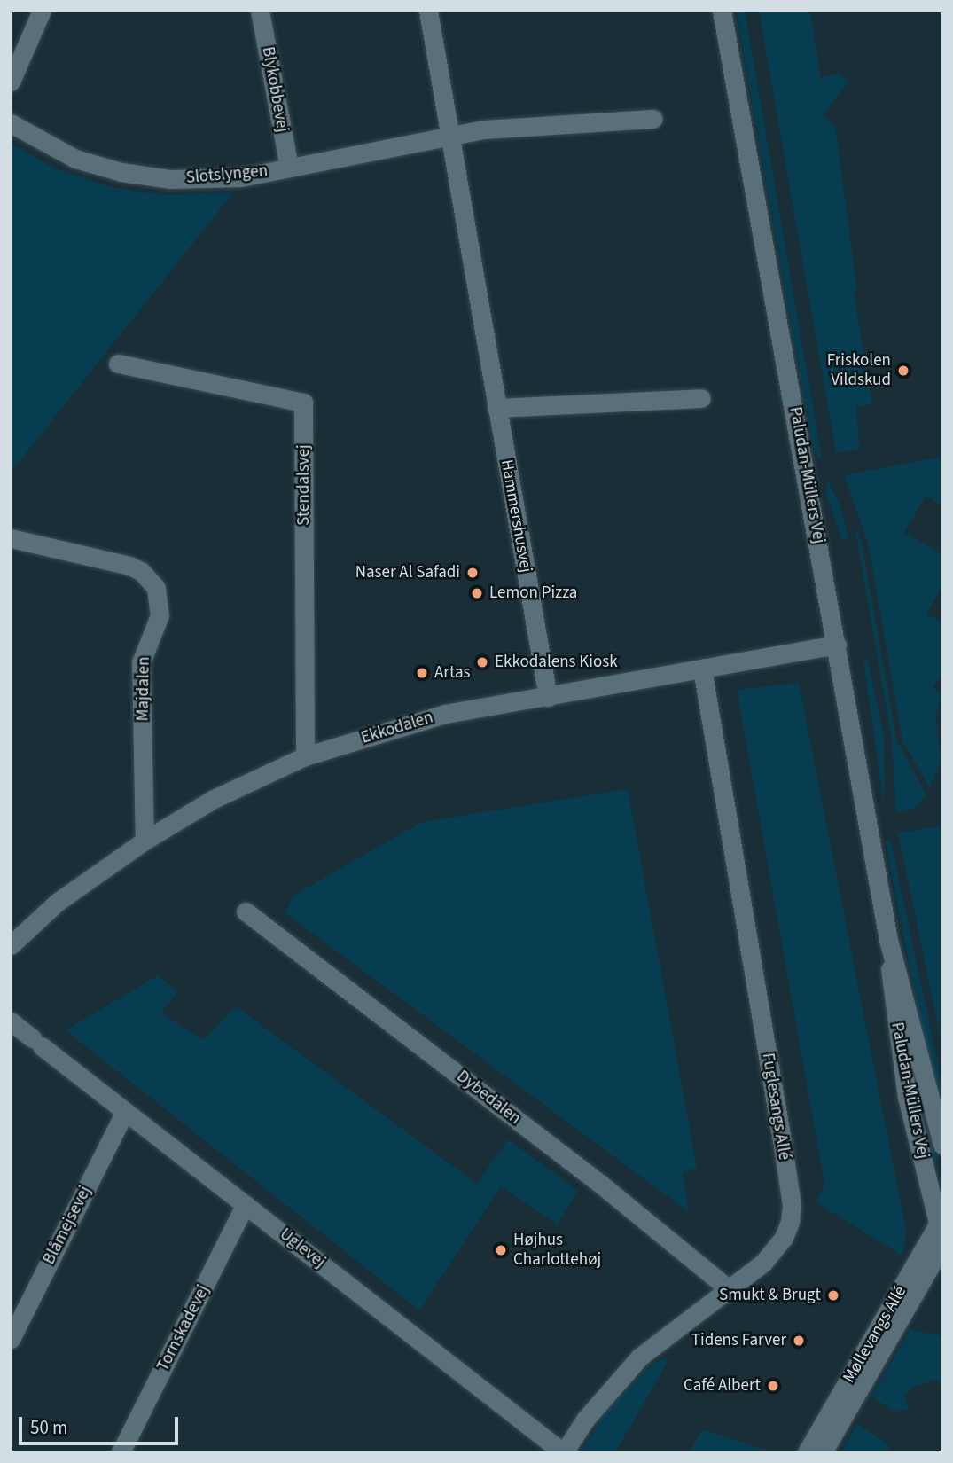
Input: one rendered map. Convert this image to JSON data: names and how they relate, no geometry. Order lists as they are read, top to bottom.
{
  "streets": {
    "street": [
      "Blykobbevej",
      "Slotslyngen",
      "Paludan-Müllers Vej",
      "Stendalsvej",
      "Hammershusvej",
      "Majdalen",
      "Ekkodalen",
      "Dybedalen",
      "Fuglesangs Allé",
      "Blåmejsevej",
      "Uglevej",
      "Tornskadevej",
      "Møllevangs Allé"
    ]
  },
  "crossings": [
    ["Blykobbevej", "Slotslyngen"],
    ["Slotslyngen", "Hammershusvej"],
    ["Paludan-Müllers Vej", "Ekkodalen"],
    ["Paludan-Müllers Vej", "Møllevangs Allé"],
    ["Stendalsvej", "Ekkodalen"],
    ["Hammershusvej", "Ekkodalen"],
    ["Majdalen", "Ekkodalen"],
    ["Ekkodalen", "Fuglesangs Allé"],
    ["Dybedalen", "Fuglesangs Allé"],
    ["Fuglesangs Allé", "Uglevej"],
    ["Blåmejsevej", "Uglevej"],
    ["Uglevej", "Tornskadevej"]
  ],
  "places": [
    "Friskolen Vildskud",
    "Naser Al Safadi",
    "Lemon Pizza",
    "Ekkodalens Kiosk",
    "Artas",
    "Højhus Charlottehøj",
    "Smukt & Brugt",
    "Tidens Farver",
    "Café Albert"
  ],
  "scale_bar": "50 m"
}
